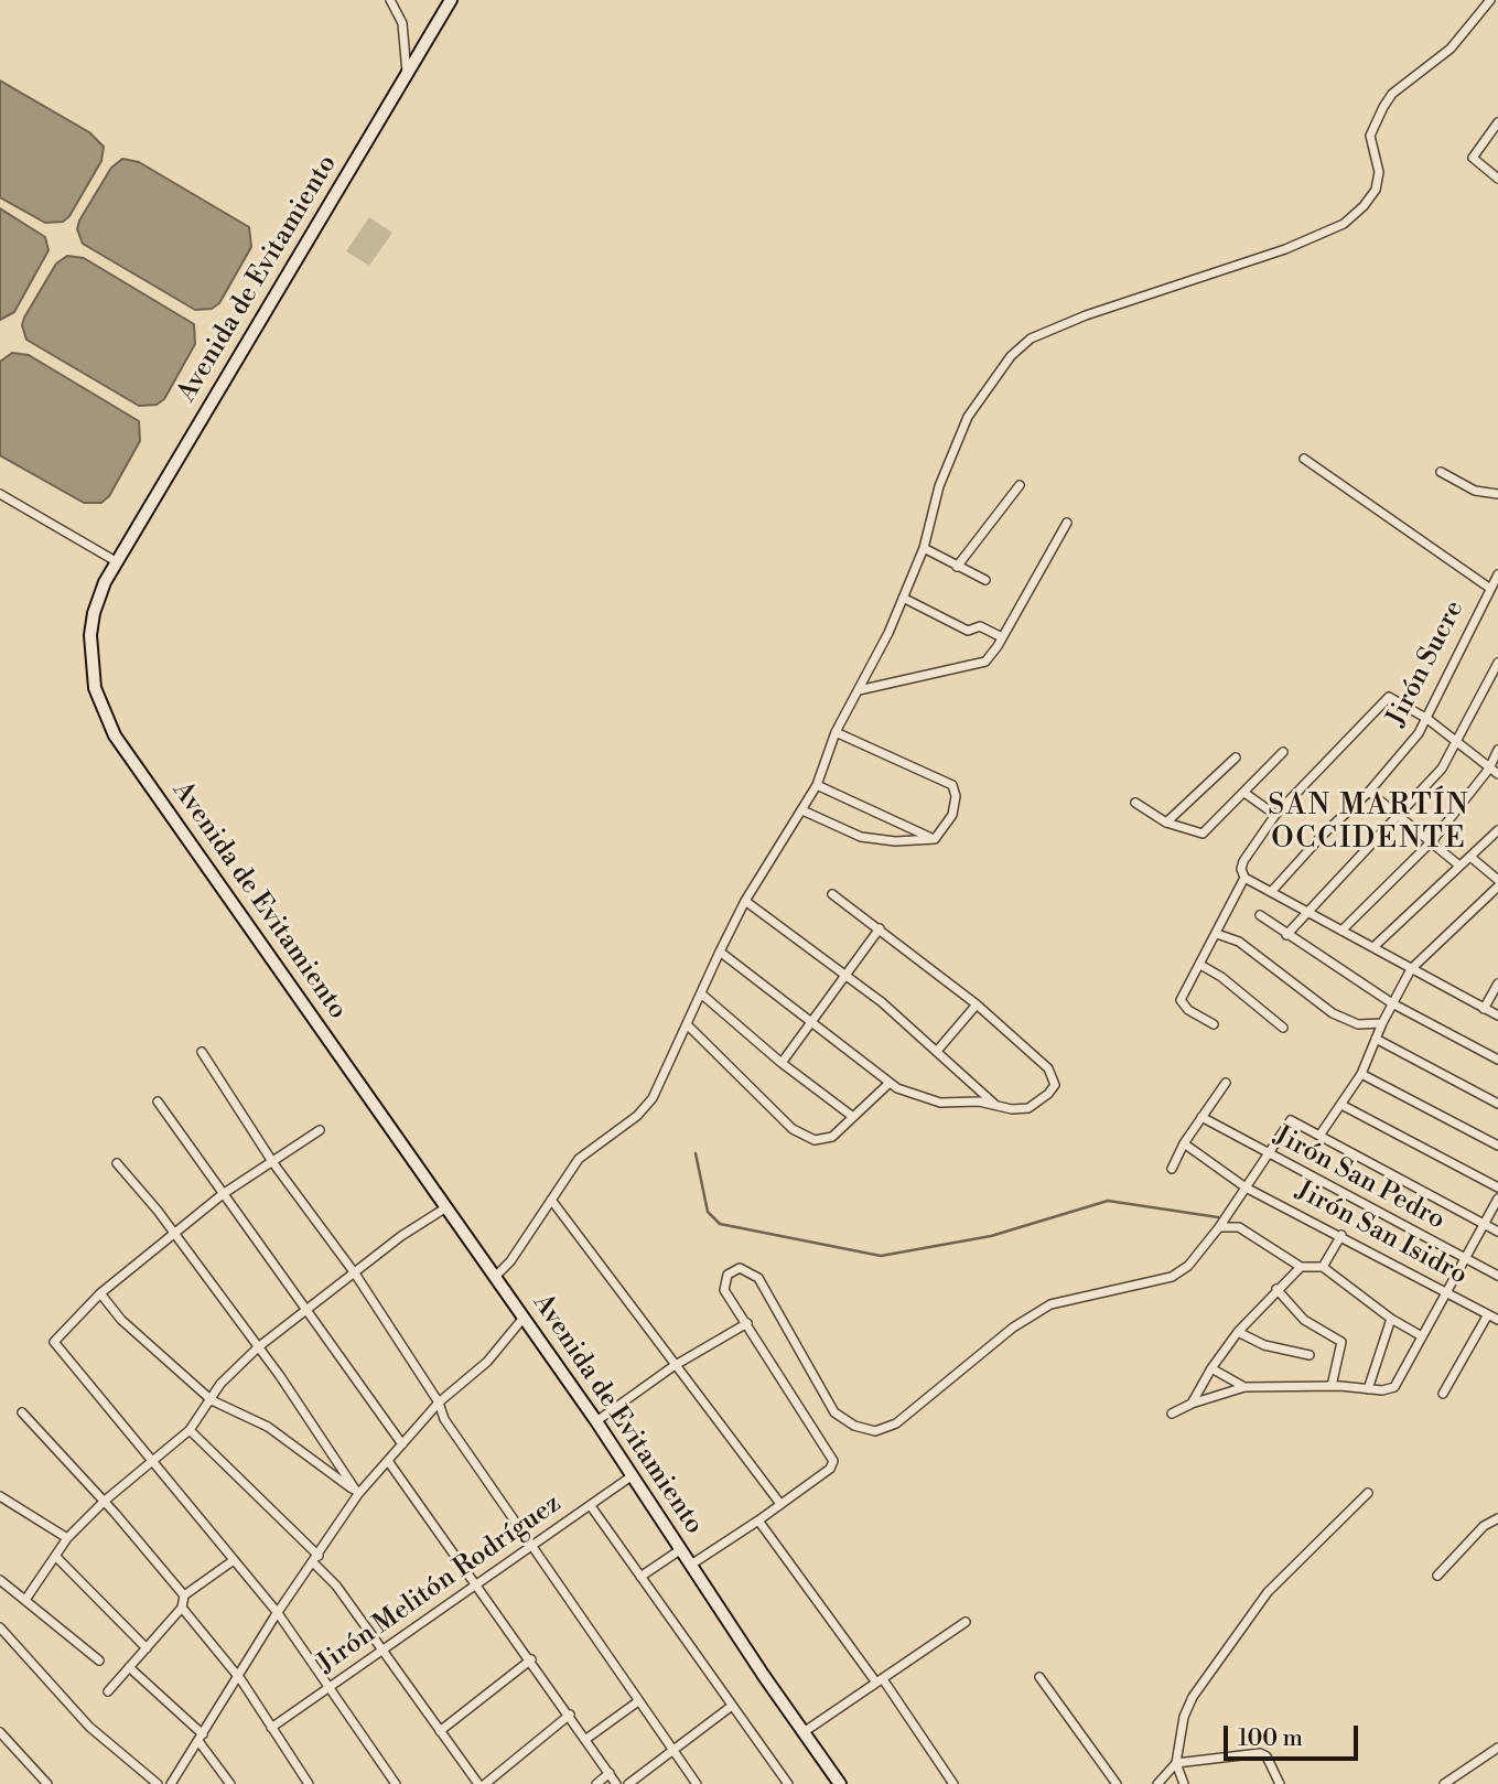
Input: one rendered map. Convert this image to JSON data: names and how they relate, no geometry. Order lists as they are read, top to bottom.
{
  "streets": {
    "street": [
      "Avenida de Evitamiento",
      "Jirón Sucre",
      "Jirón San Pedro",
      "Jirón San Isidro",
      "Jirón Melitón Rodríguez"
    ]
  },
  "crossings": [
    ["Avenida de Evitamiento", "Jirón Melitón Rodríguez"]
  ],
  "districts": ["SAN MARTÍN OCCIDENTE"],
  "scale_bar": "100 m"
}
